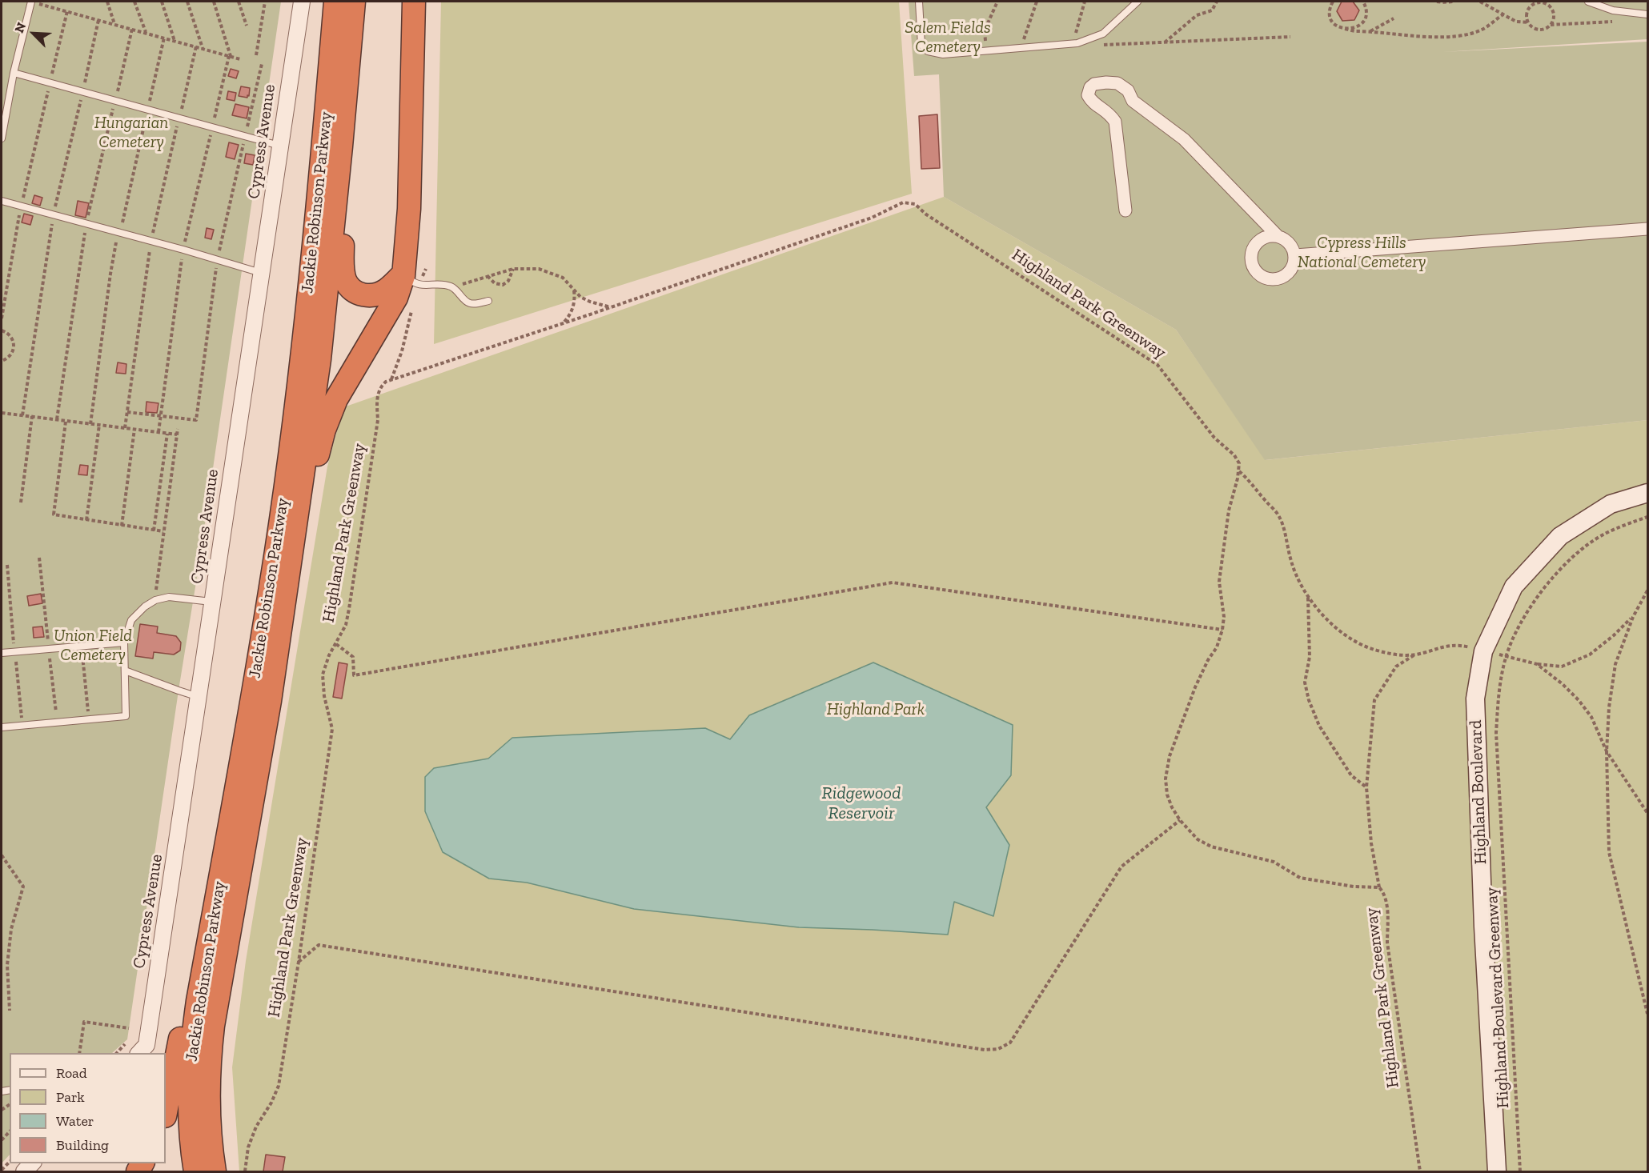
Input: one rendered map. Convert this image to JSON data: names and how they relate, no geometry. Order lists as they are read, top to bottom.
{
  "streets": {
    "highway": ["Jackie Robinson Parkway"],
    "main road": ["Highland Boulevard"],
    "street": ["Cypress Avenue"],
    "path": ["Highland Park Greenway", "Highland Boulevard Greenway"]
  },
  "water": ["Ridgewood Reservoir"],
  "parks": [
    "Salem Fields Cemetery",
    "Hungarian Cemetery",
    "Cypress Hills National Cemetery",
    "Union Field Cemetery",
    "Highland Park"
  ],
  "legend": [
    "Road",
    "Park",
    "Water",
    "Building"
  ],
  "north": "top left"
}
